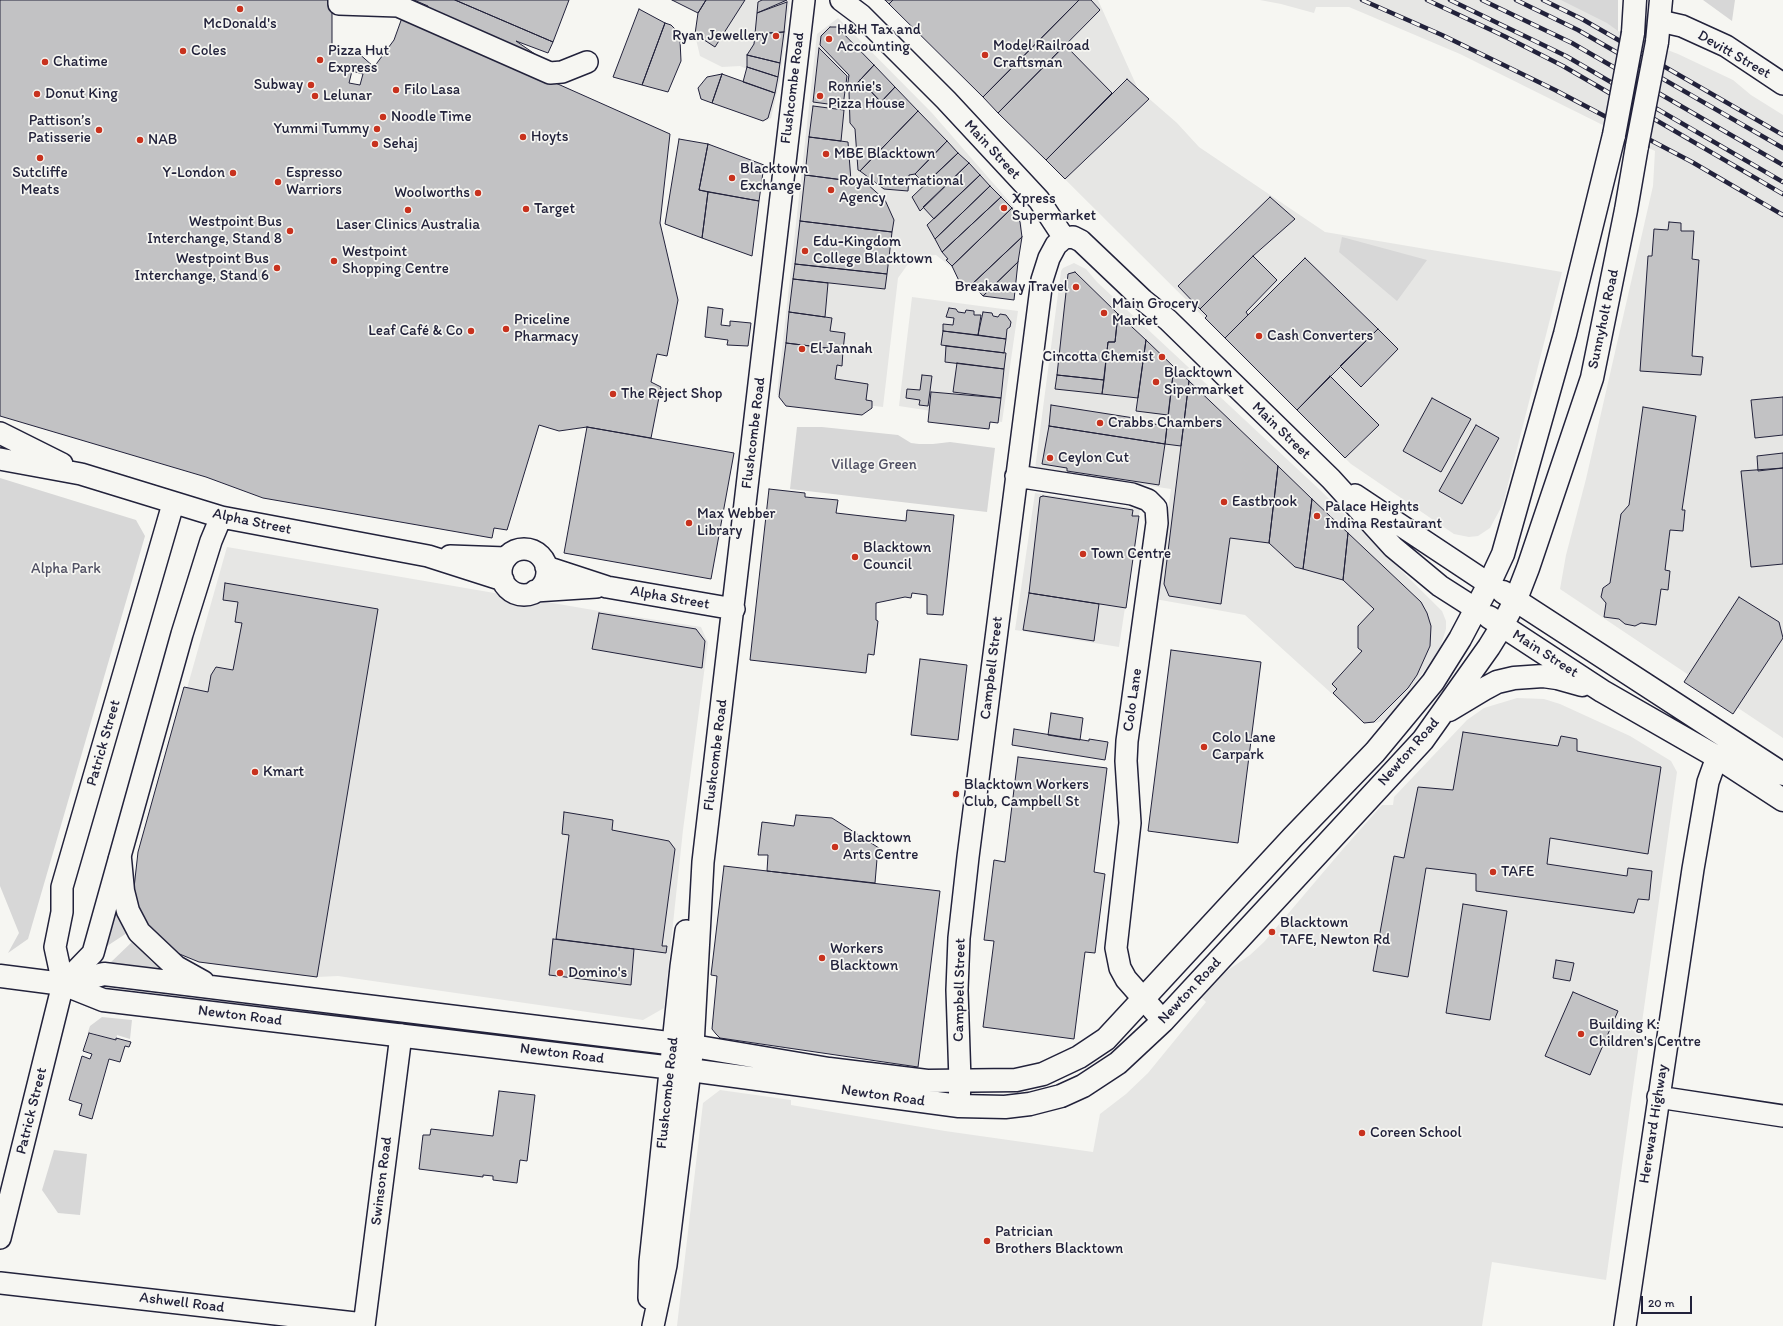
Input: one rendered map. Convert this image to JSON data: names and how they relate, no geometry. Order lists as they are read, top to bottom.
{
  "streets": {
    "main road": ["Main Street", "Sunnyholt Road", "Newton Road"],
    "street": [
      "Devitt Street",
      "Flushcombe Road",
      "Alpha Street",
      "Campbell Street",
      "Colo Lane",
      "Patrick Street",
      "Hereward Highway",
      "Swinson Road",
      "Ashwell Road"
    ]
  },
  "crossings": [
    ["Devitt Street", "Sunnyholt Road"],
    ["Flushcombe Road", "Alpha Street"],
    ["Flushcombe Road", "Newton Road"],
    ["Main Street", "Sunnyholt Road"],
    ["Main Street", "Campbell Street"],
    ["Main Street", "Newton Road"],
    ["Main Street", "Hereward Highway"],
    ["Sunnyholt Road", "Newton Road"],
    ["Alpha Street", "Patrick Street"],
    ["Campbell Street", "Colo Lane"],
    ["Campbell Street", "Newton Road"],
    ["Colo Lane", "Newton Road"],
    ["Patrick Street", "Newton Road"],
    ["Newton Road", "Swinson Road"],
    ["Swinson Road", "Ashwell Road"]
  ],
  "parks": ["Village Green", "Alpha Park"],
  "places": [
    "McDonald's",
    "Ryan Jewellery",
    "H&H Tax and Accounting",
    "Coles",
    "Model Railroad Craftsman",
    "Pizza Hut Express",
    "Chatime",
    "Subway",
    "Filo Lasa",
    "Donut King",
    "Lelunar",
    "Ronnie's Pizza House",
    "Noodle Time",
    "Yummi Tummy",
    "Pattison’s Patisserie",
    "Hoyts",
    "NAB",
    "Sehaj",
    "MBE Blacktown",
    "Sutcliffe Meats",
    "Y-London",
    "Blacktown Exchange",
    "Espresso Warriors",
    "Royal International Agency",
    "Woolworths",
    "Xpress Supermarket",
    "Target",
    "Laser Clinics Australia",
    "Westpoint Bus Interchange, Stand 8",
    "Edu-Kingdom College Blacktown",
    "Westpoint Shopping Centre",
    "Westpoint Bus Interchange, Stand 6",
    "Breakaway Travel",
    "Main Grocery Market",
    "Priceline Pharmacy",
    "Leaf Café & Co",
    "Cash Converters",
    "El Jannah",
    "Cincotta Chemist",
    "Blacktown Sipermarket",
    "The Reject Shop",
    "Crabbs Chambers",
    "Ceylon Cut",
    "Eastbrook",
    "Palace Heights Indina Restaurant",
    "Max Webber Library",
    "Town Centre",
    "Blacktown Council",
    "Colo Lane Carpark",
    "Kmart",
    "Blacktown Workers Club, Campbell St",
    "Blacktown Arts Centre",
    "TAFE",
    "Blacktown TAFE, Newton Rd",
    "Workers Blacktown",
    "Domino's",
    "Building K: Children's Centre",
    "Coreen School",
    "Patrician Brothers Blacktown"
  ],
  "scale_bar": "20 m"
}
